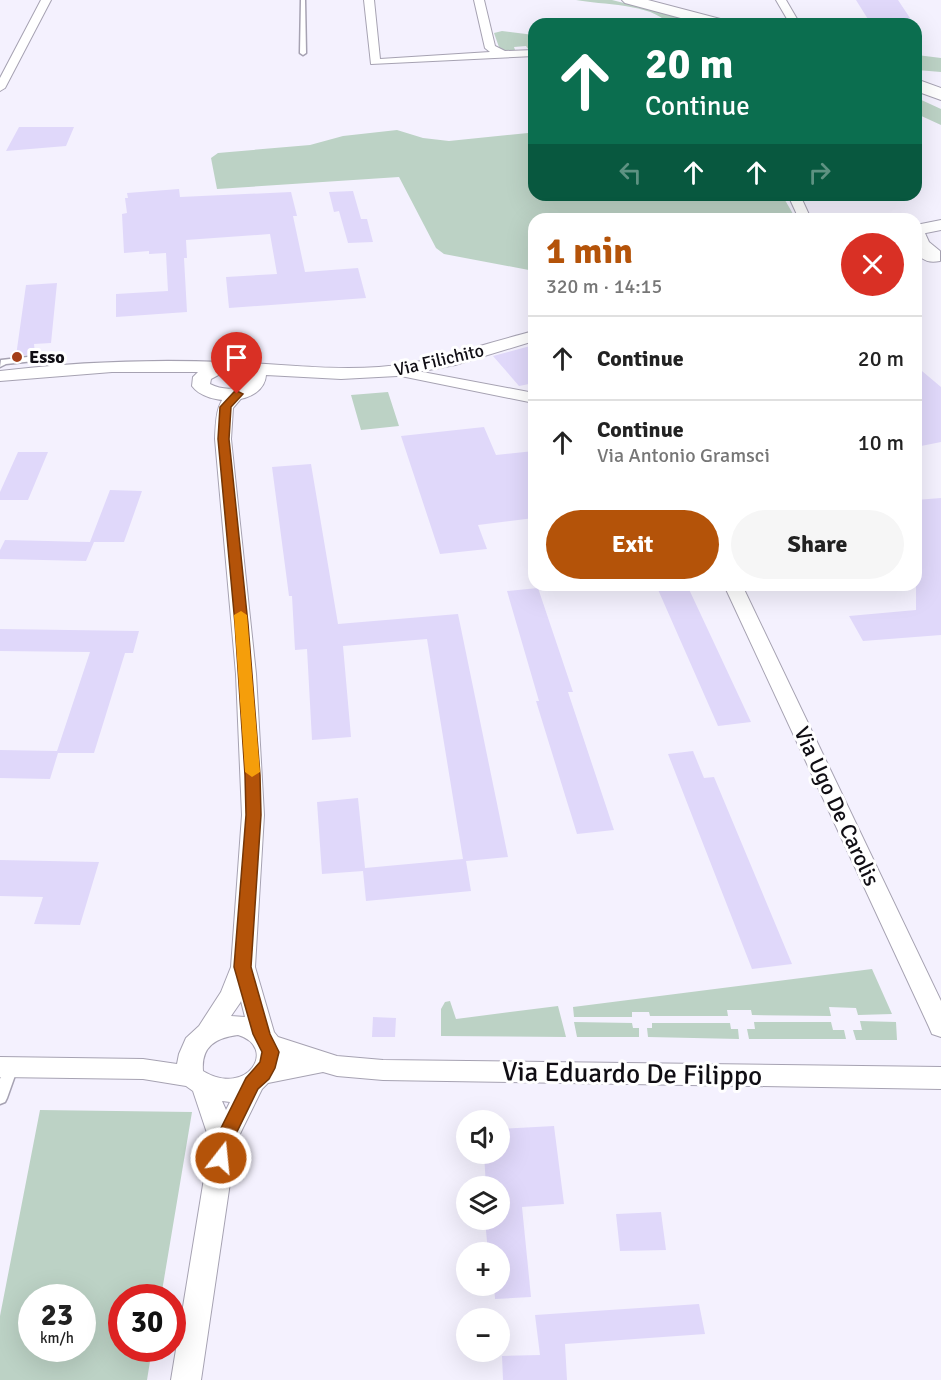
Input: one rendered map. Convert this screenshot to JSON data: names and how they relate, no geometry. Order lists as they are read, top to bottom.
{
  "streets": {
    "street": ["Via Filichito", "Via Ugo De Carolis", "Via Eduardo De Filippo"]
  },
  "places": ["Esso"],
  "page": {
    "turn": ["20 m", "Continue"],
    "heading": ["1 min", "320 m · 14:15"],
    "list": [
      {
        "name": "Continue",
        "value": "20 m"
      },
      {
        "name": "Continue",
        "note": "Via Antonio Gramsci",
        "value": "10 m"
      }
    ],
    "buttons": ["Exit", "Share"],
    "map_buttons": ["+", "−"],
    "speed": "23 km/h",
    "limit": "30"
  }
}
